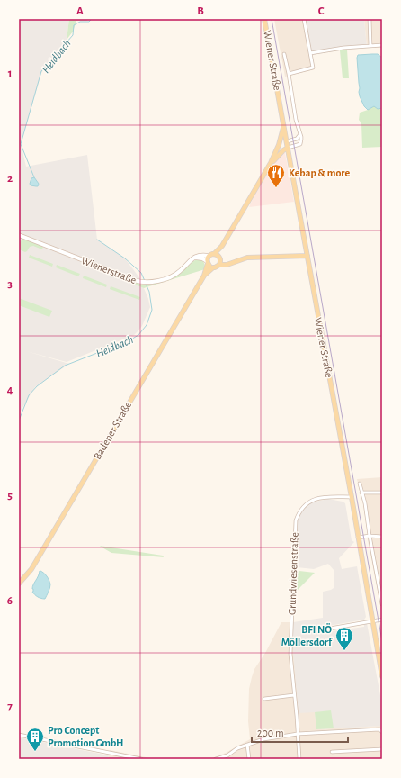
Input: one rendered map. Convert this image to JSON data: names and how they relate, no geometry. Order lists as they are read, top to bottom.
{
  "streets": {
    "main road": ["Wiener Straße", "Badener Straße"],
    "street": ["Wienerstraße", "Grundwiesenstraße"]
  },
  "crossings": [
    ["Wiener Straße", "Grundwiesenstraße"]
  ],
  "water": ["Heidbach"],
  "places": {
    "restaurant": ["Kebap & more"],
    "building": ["BFI NÖ Möllersdorf", "Pro Concept Promotion GmbH"]
  },
  "scale_bar": "200 m",
  "grid": {
    "columns": ["A", "B", "C"],
    "rows": [
      "1",
      "2",
      "3",
      "4",
      "5",
      "6",
      "7"
    ]
  }
}
